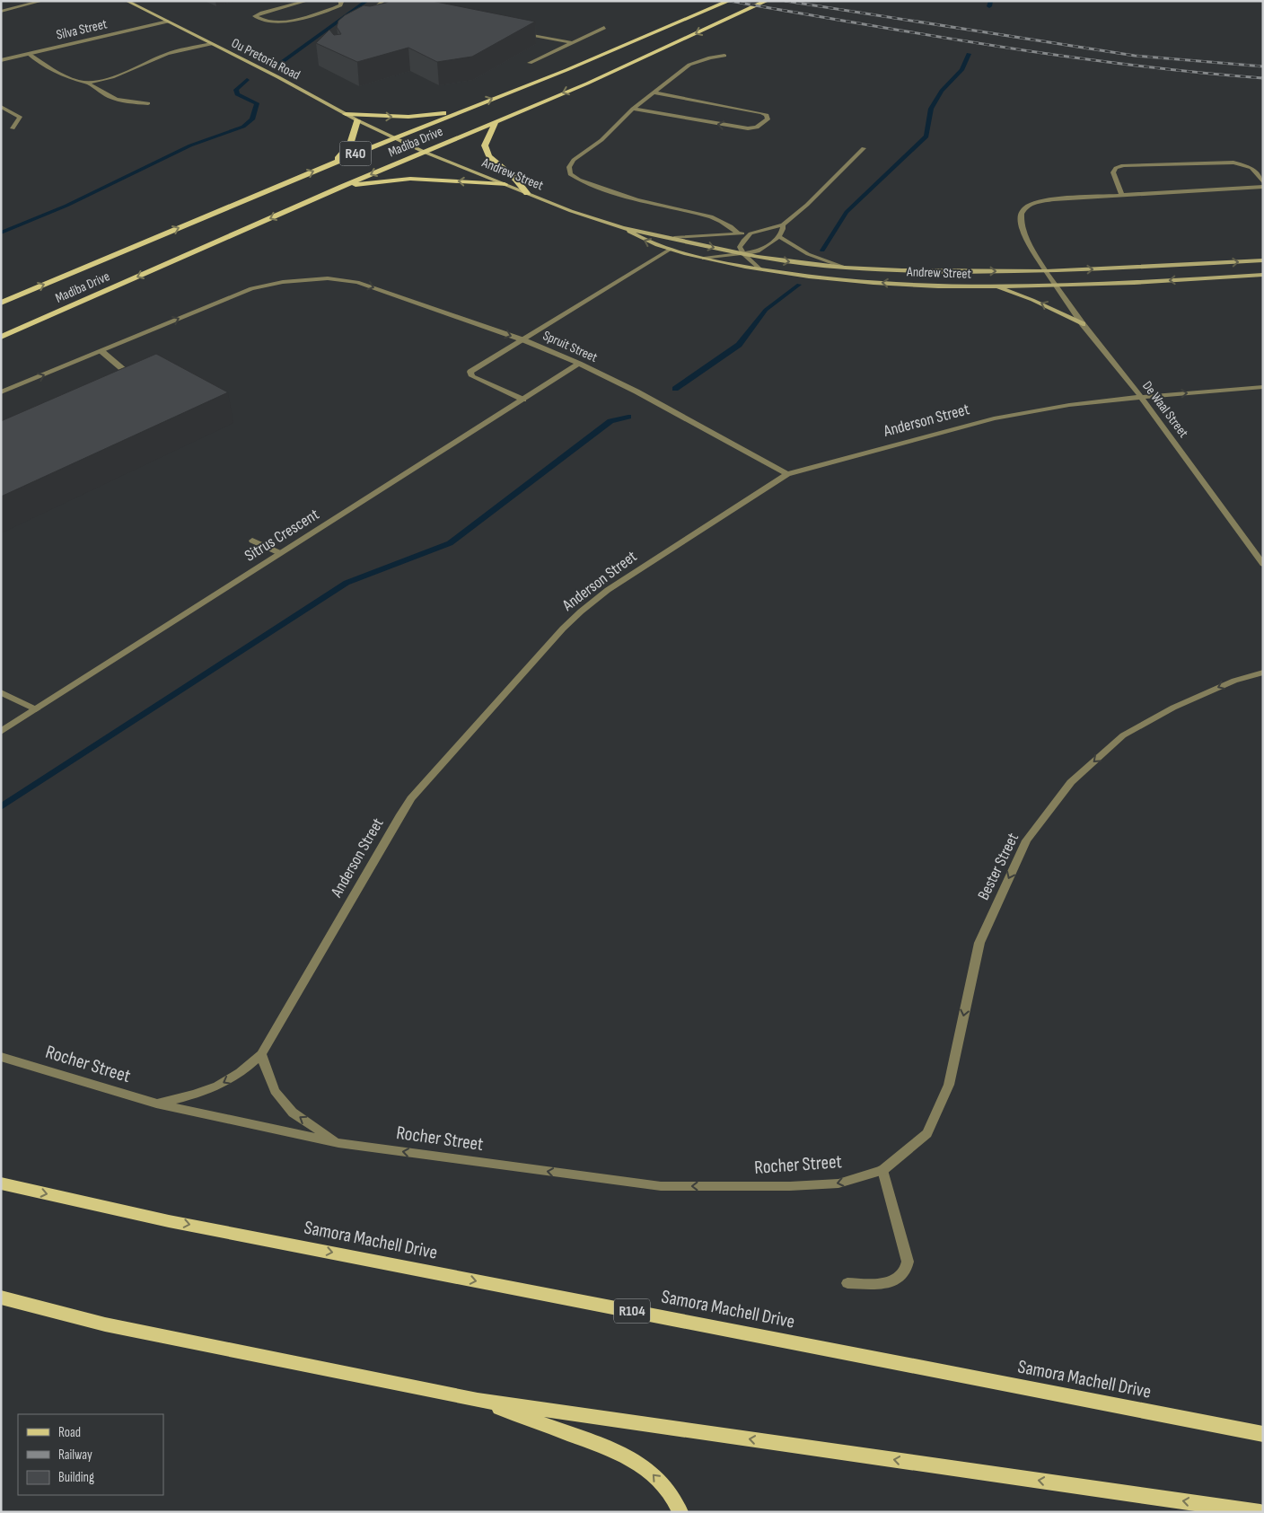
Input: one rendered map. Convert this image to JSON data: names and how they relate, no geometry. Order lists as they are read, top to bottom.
{
  "streets": {
    "main road": [
      "Ou Pretoria Road",
      "Madiba Drive",
      "R40",
      "Andrew Street",
      "Samora Machell Drive",
      "R104"
    ],
    "street": [
      "Silva Street",
      "Spruit Street",
      "De Waal Street",
      "Anderson Street",
      "Sitrus Crescent",
      "Bester Street",
      "Rocher Street"
    ]
  },
  "crossings": [
    ["Silva Street", "Ou Pretoria Road"],
    ["Ou Pretoria Road", "Madiba Drive"],
    ["Ou Pretoria Road", "Andrew Street"],
    ["Madiba Drive", "Andrew Street"],
    ["Andrew Street", "De Waal Street"],
    ["Spruit Street", "Anderson Street"],
    ["Spruit Street", "Sitrus Crescent"],
    ["De Waal Street", "Anderson Street"],
    ["Anderson Street", "Rocher Street"],
    ["Bester Street", "Rocher Street"]
  ],
  "one_way": ["Spruit Street", "Bester Street", "Rocher Street"],
  "legend": ["Road", "Railway", "Building"]
}
